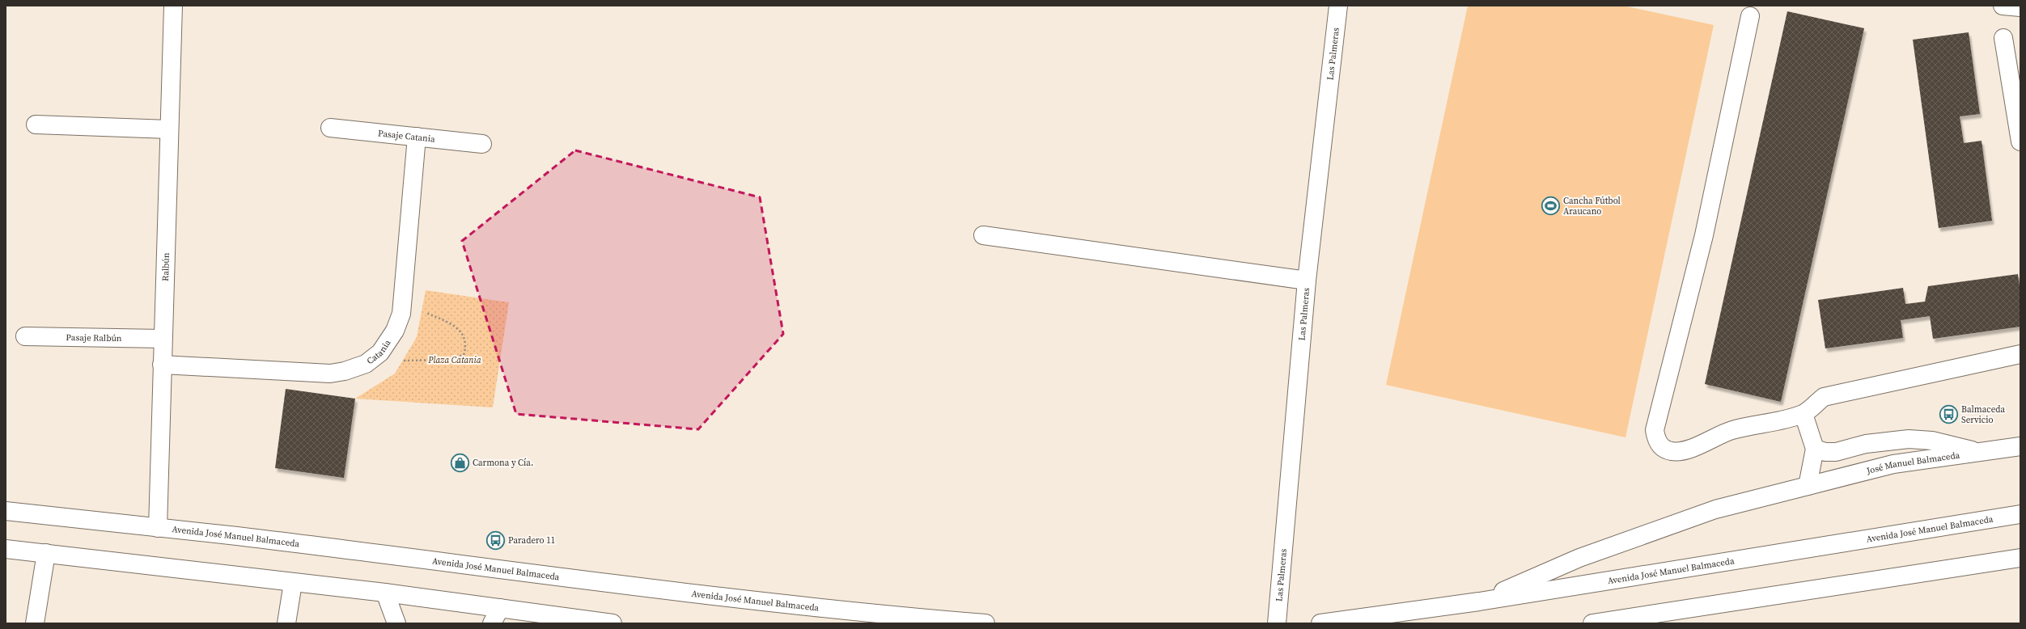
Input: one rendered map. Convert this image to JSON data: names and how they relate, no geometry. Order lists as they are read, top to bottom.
{
  "streets": {
    "main road": [
      "Las Palmeras",
      "Pasaje Catania",
      "Ralbún",
      "Pasaje Ralbún",
      "Catania",
      "José Manuel Balmaceda",
      "Avenida José Manuel Balmaceda"
    ]
  },
  "crossings": [
    ["Pasaje Catania", "Catania"],
    ["Ralbún", "Pasaje Ralbún"],
    ["Ralbún", "Catania"],
    ["Ralbún", "Avenida José Manuel Balmaceda"],
    ["José Manuel Balmaceda", "Avenida José Manuel Balmaceda"]
  ],
  "parks": ["Plaza Catania"],
  "places": {
    "sports": ["Cancha Fútbol Araucano"],
    "bus stop": ["Balmaceda Servicio", "Paradero 11"],
    "shop": ["Carmona y Cía."]
  }
}
